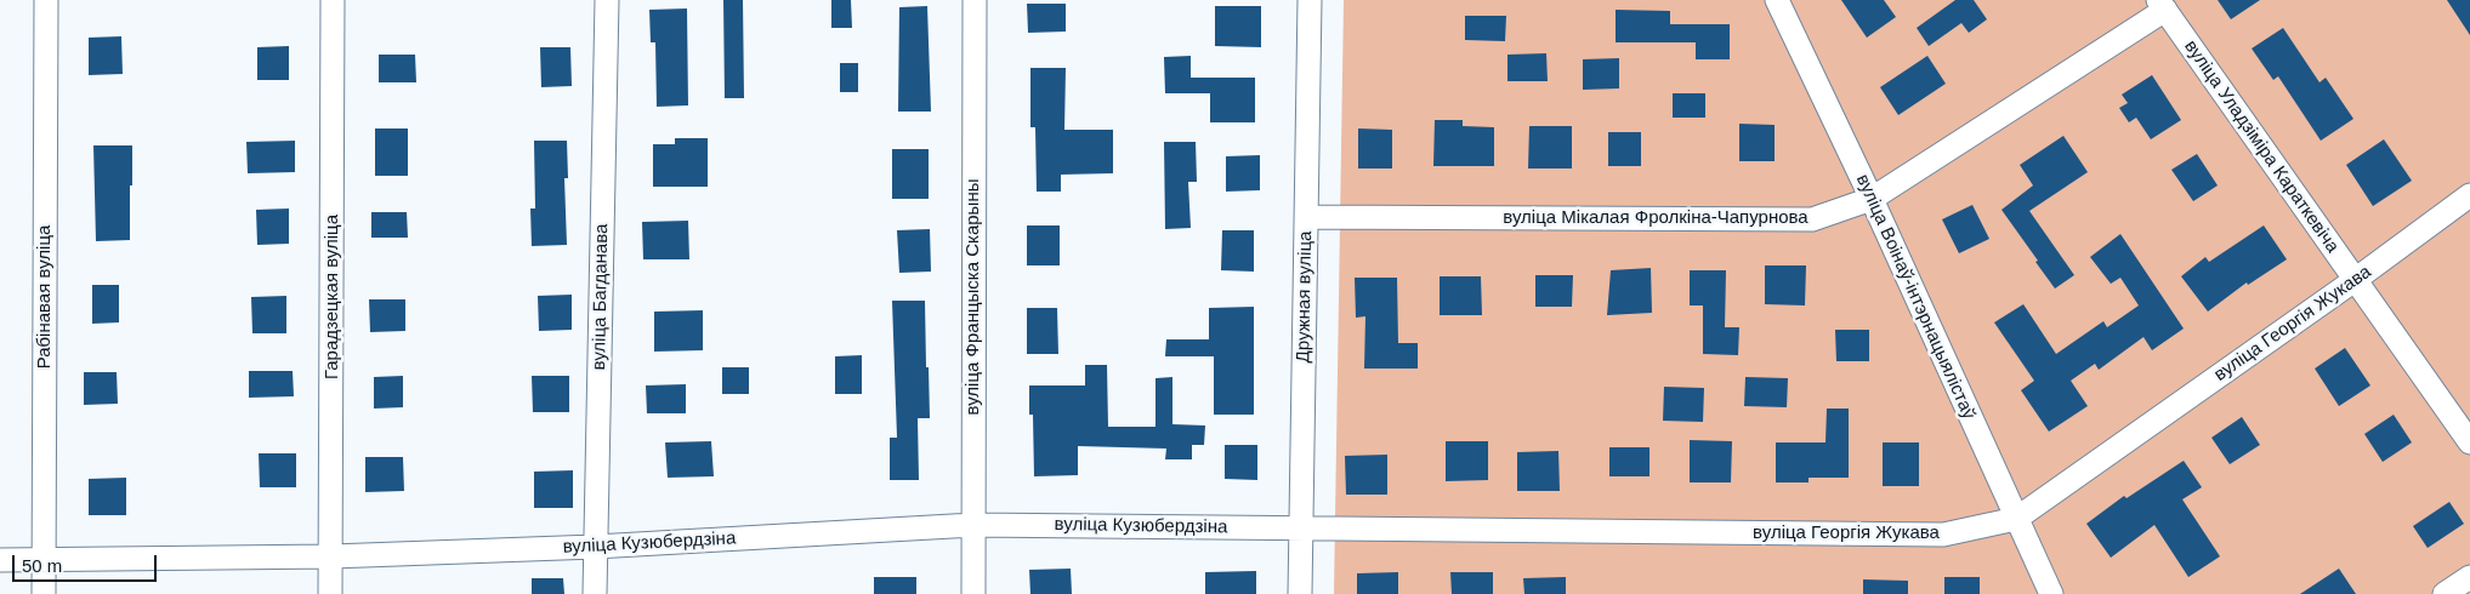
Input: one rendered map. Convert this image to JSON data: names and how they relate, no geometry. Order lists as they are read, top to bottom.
{
  "streets": {
    "street": [
      "вуліца Уладзіміра Караткевіча",
      "вуліца Мікалая Фролкіна-Чапурнова",
      "Рабінавая вуліца",
      "Гарадзецкая вуліца",
      "вуліца Багданава",
      "вуліца Францыска Скарыны",
      "Дружная вуліца",
      "вуліца Воінаў-інтэрнацыялістаў",
      "вуліца Георгія Жукава",
      "вуліца Кузюбердзіна"
    ]
  },
  "crossings": [
    ["вуліца Уладзіміра Караткевіча", "вуліца Мікалая Фролкіна-Чапурнова"],
    ["вуліца Уладзіміра Караткевіча", "вуліца Георгія Жукава"],
    ["вуліца Мікалая Фролкіна-Чапурнова", "Дружная вуліца"],
    ["вуліца Мікалая Фролкіна-Чапурнова", "вуліца Воінаў-інтэрнацыялістаў"],
    ["Рабінавая вуліца", "вуліца Кузюбердзіна"],
    ["Гарадзецкая вуліца", "вуліца Кузюбердзіна"],
    ["вуліца Багданава", "вуліца Кузюбердзіна"],
    ["вуліца Францыска Скарыны", "вуліца Кузюбердзіна"],
    ["Дружная вуліца", "вуліца Георгія Жукава"],
    ["Дружная вуліца", "вуліца Кузюбердзіна"],
    ["вуліца Воінаў-інтэрнацыялістаў", "вуліца Георгія Жукава"],
    ["вуліца Георгія Жукава", "вуліца Кузюбердзіна"]
  ],
  "scale_bar": "50 m"
}
